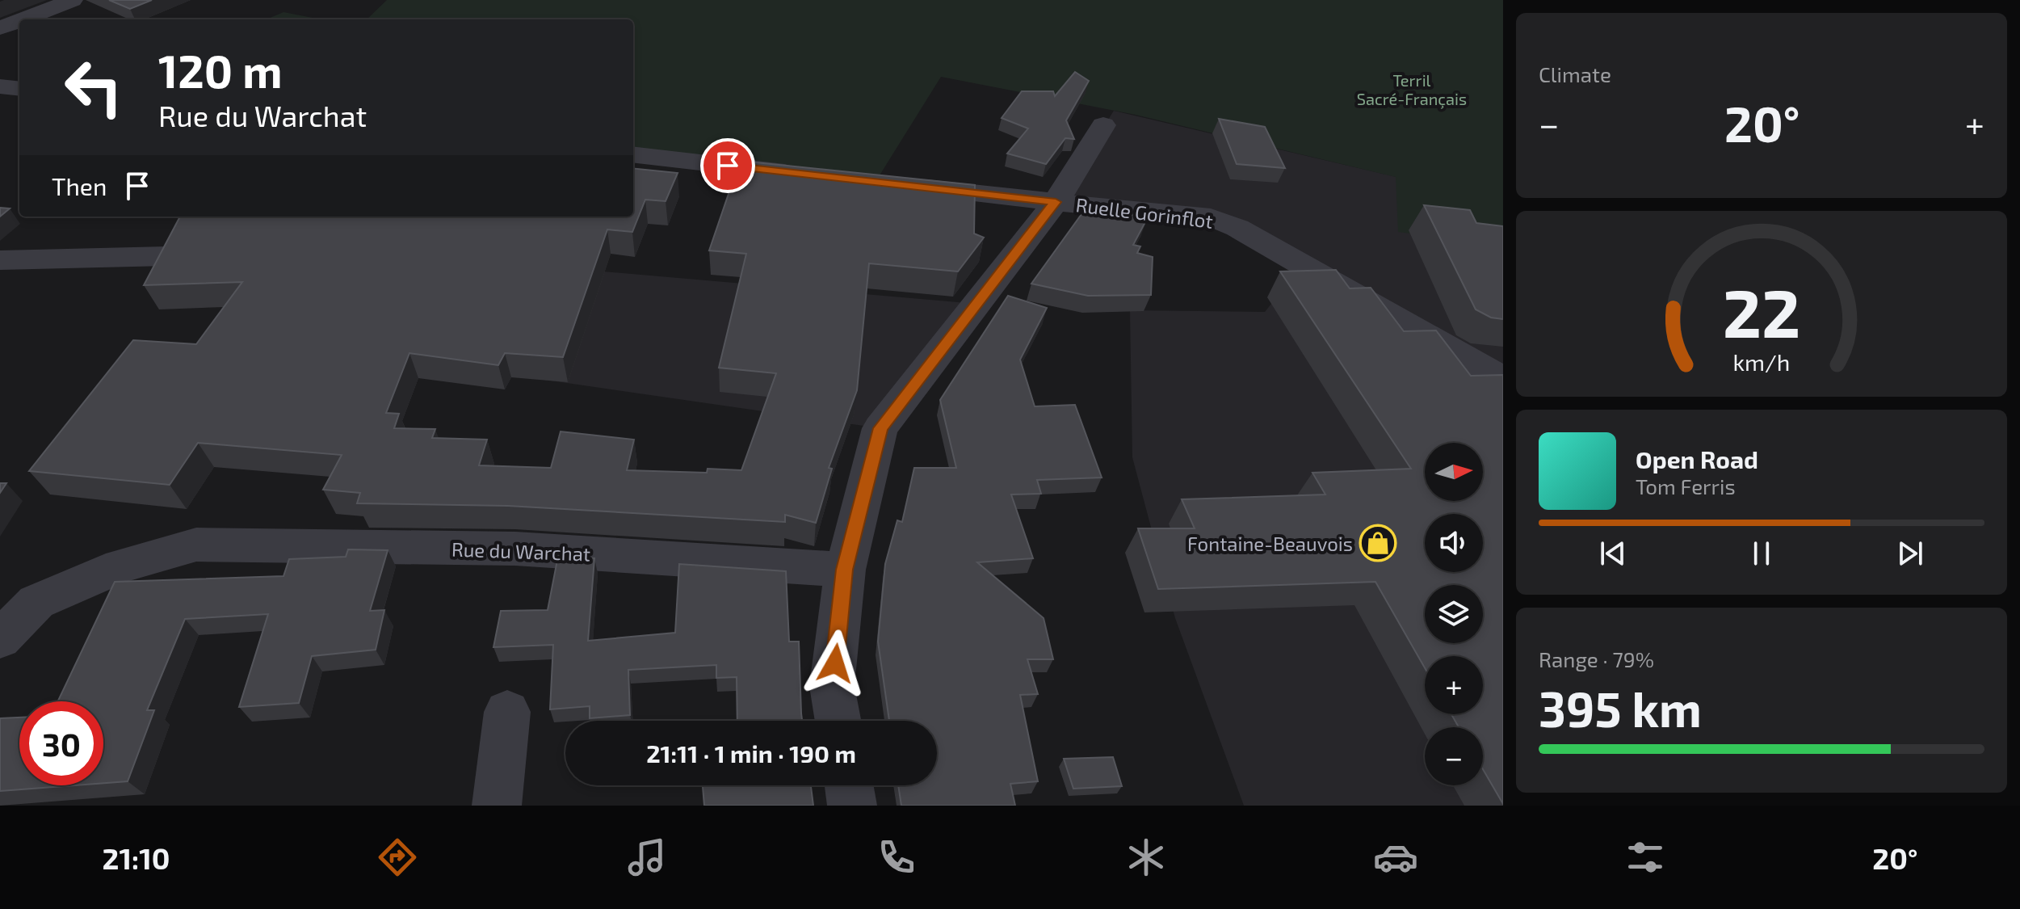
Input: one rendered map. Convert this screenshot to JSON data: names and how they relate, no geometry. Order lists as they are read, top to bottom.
{
  "streets": {
    "street": ["Ruelle Gorinflot", "Rue du Warchat"]
  },
  "parks": ["Terril Sacré-Français"],
  "places": {
    "shop": ["Fontaine-Beauvois"]
  },
  "north": "right",
  "page": {
    "tile": [
      "Climate",
      ["Range · 79%", "395 km"]
    ],
    "turn": ["120 m", "Rue du Warchat"],
    "heat": ["−", "20°", "+"],
    "then": "Then",
    "song": ["Open Road", "Tom Ferris"],
    "map_buttons": ["+", "−"],
    "limit": "30",
    "trip": "21:11 · 1 min · 190 m",
    "tabs": ["21:10", "20°"],
    "gauge": ["22", "km/h"]
  }
}
